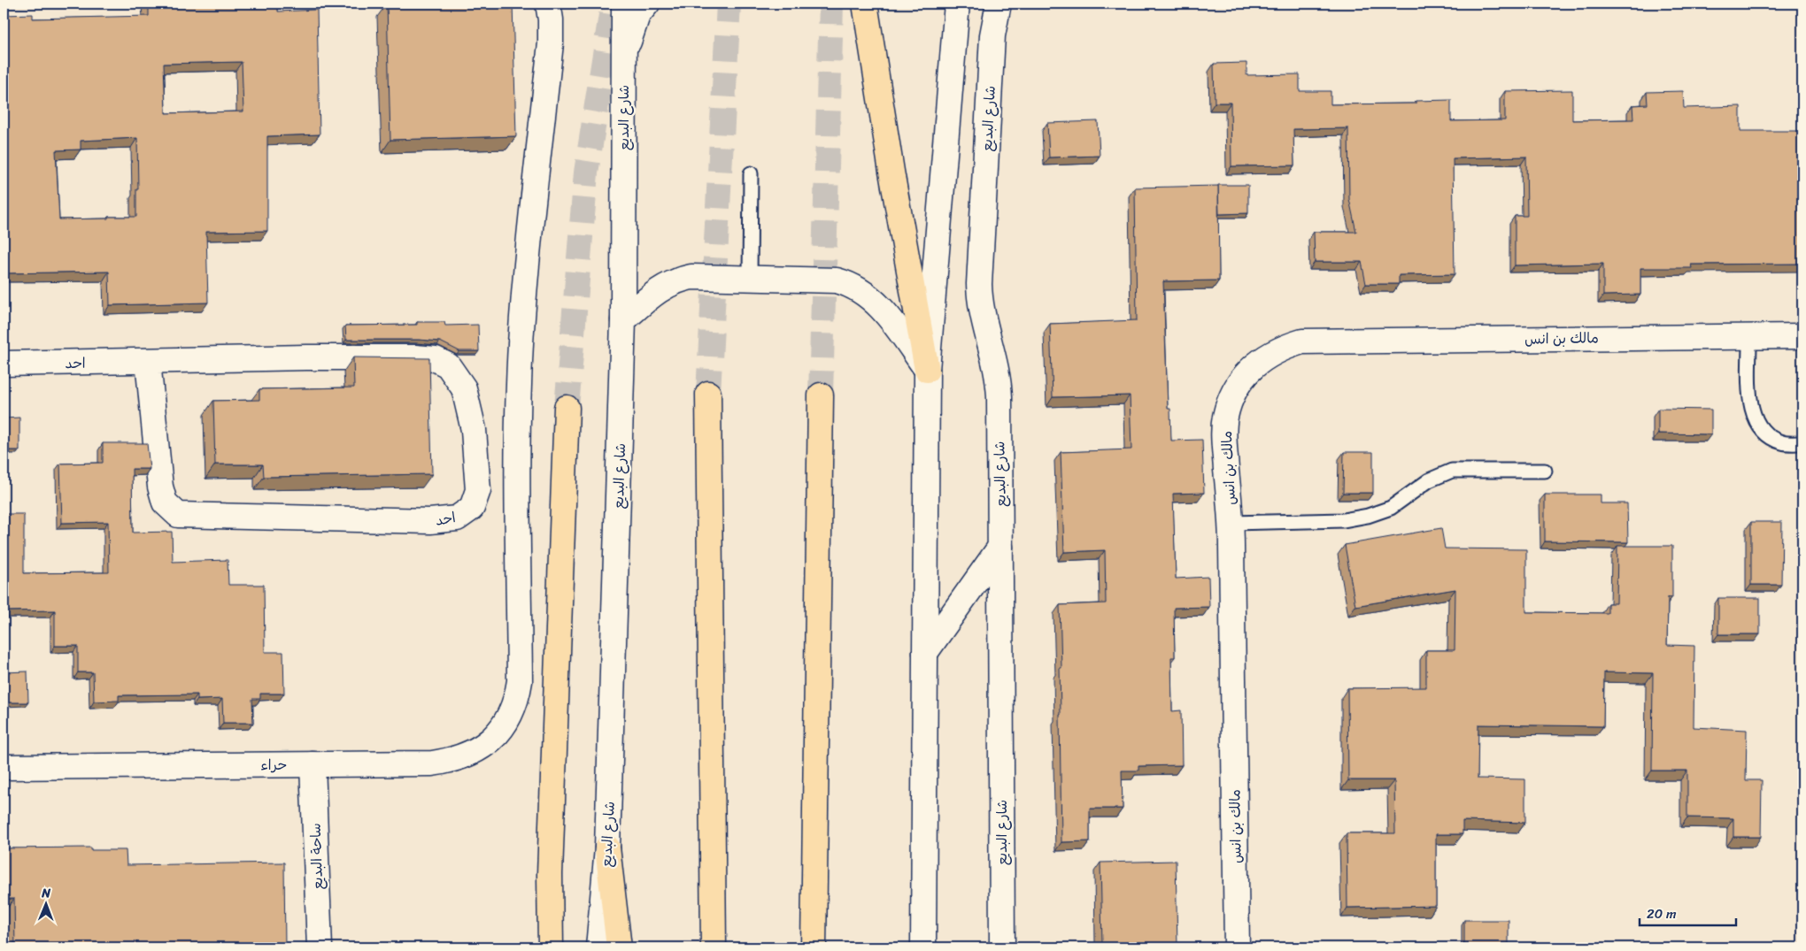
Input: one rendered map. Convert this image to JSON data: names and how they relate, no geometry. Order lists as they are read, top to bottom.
{
  "streets": {
    "street": [
      "شارع البديع",
      "مالك بن انس",
      "احد",
      "حراء",
      "ساحة البديع"
    ]
  },
  "crossings": [
    ["حراء", "ساحة البديع"]
  ],
  "scale_bar": "20 m",
  "north": "top"
}
